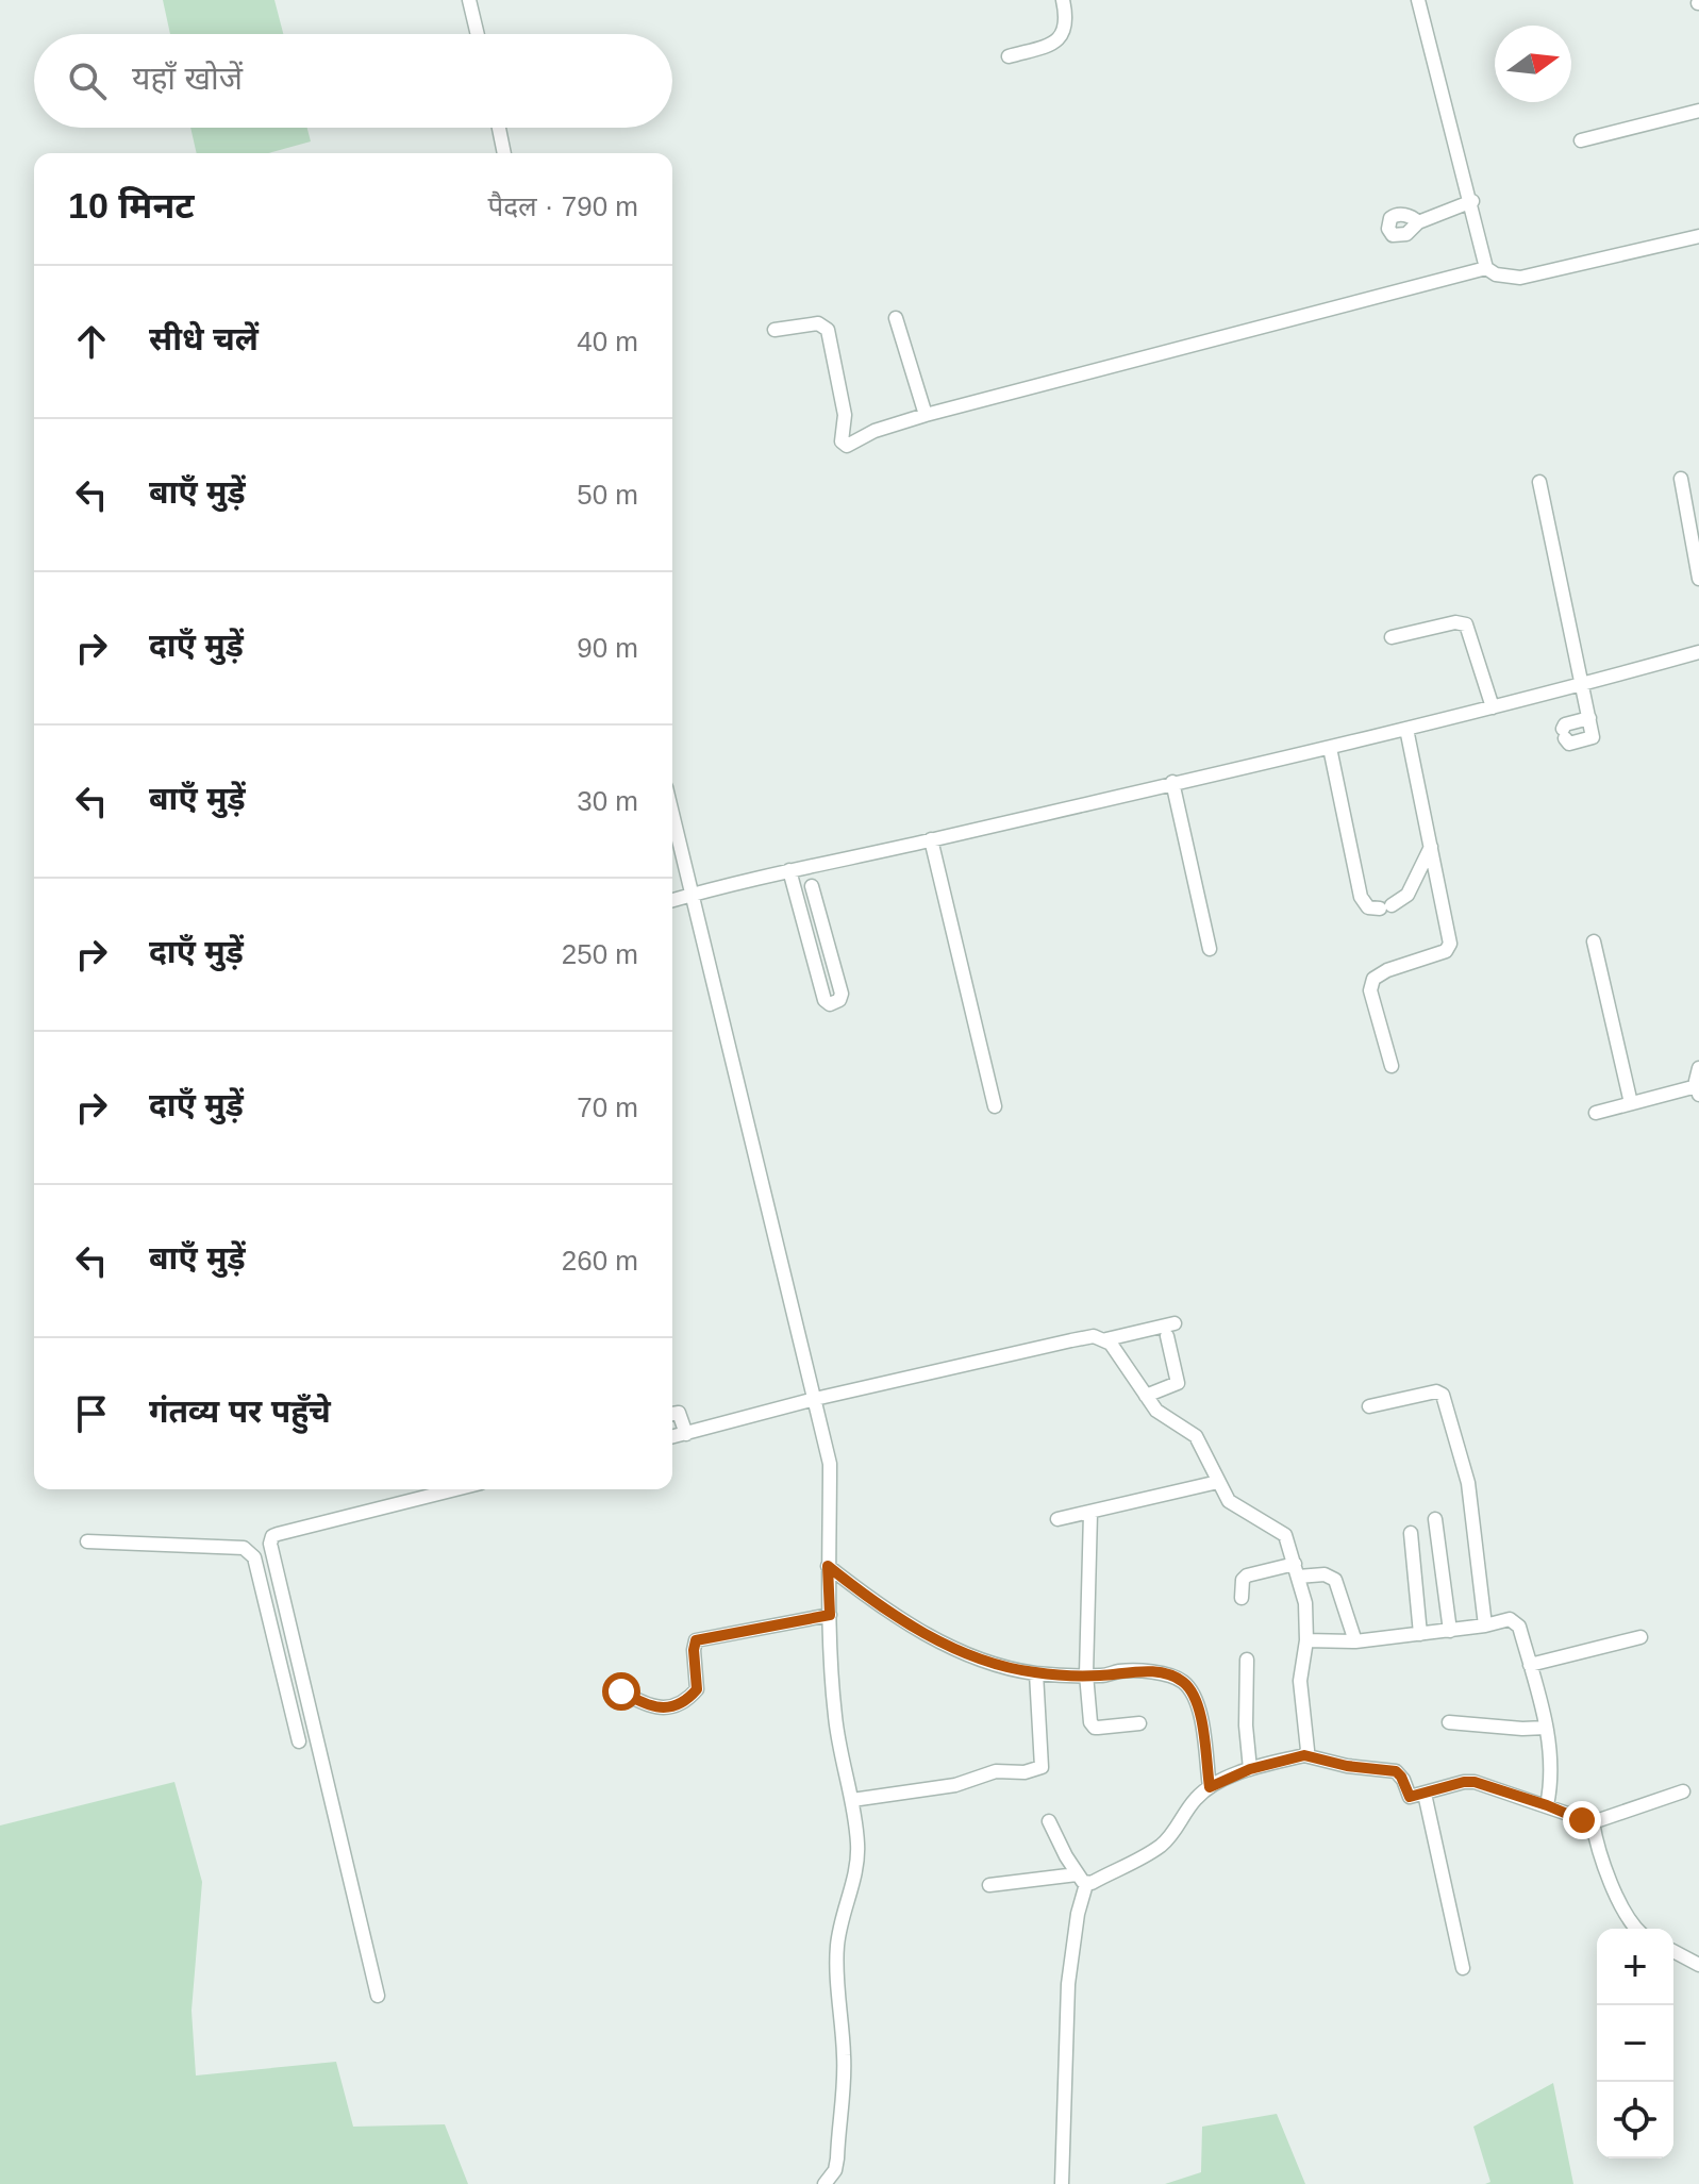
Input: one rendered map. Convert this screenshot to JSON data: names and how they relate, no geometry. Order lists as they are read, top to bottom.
{
  "north": "right",
  "page": {
    "search": "यहाँ खोजें",
    "heading": ["10 मिनट", "पैदल · 790 m"],
    "list": [
      ["सीधे चलें", "40 m"],
      ["बाएँ मुड़ें", "50 m"],
      ["दाएँ मुड़ें", "90 m"],
      ["बाएँ मुड़ें", "30 m"],
      ["दाएँ मुड़ें", "250 m"],
      ["दाएँ मुड़ें", "70 m"],
      ["बाएँ मुड़ें", "260 m"],
      "गंतव्य पर पहुँचे"
    ],
    "map_buttons": ["+", "−"]
  }
}
